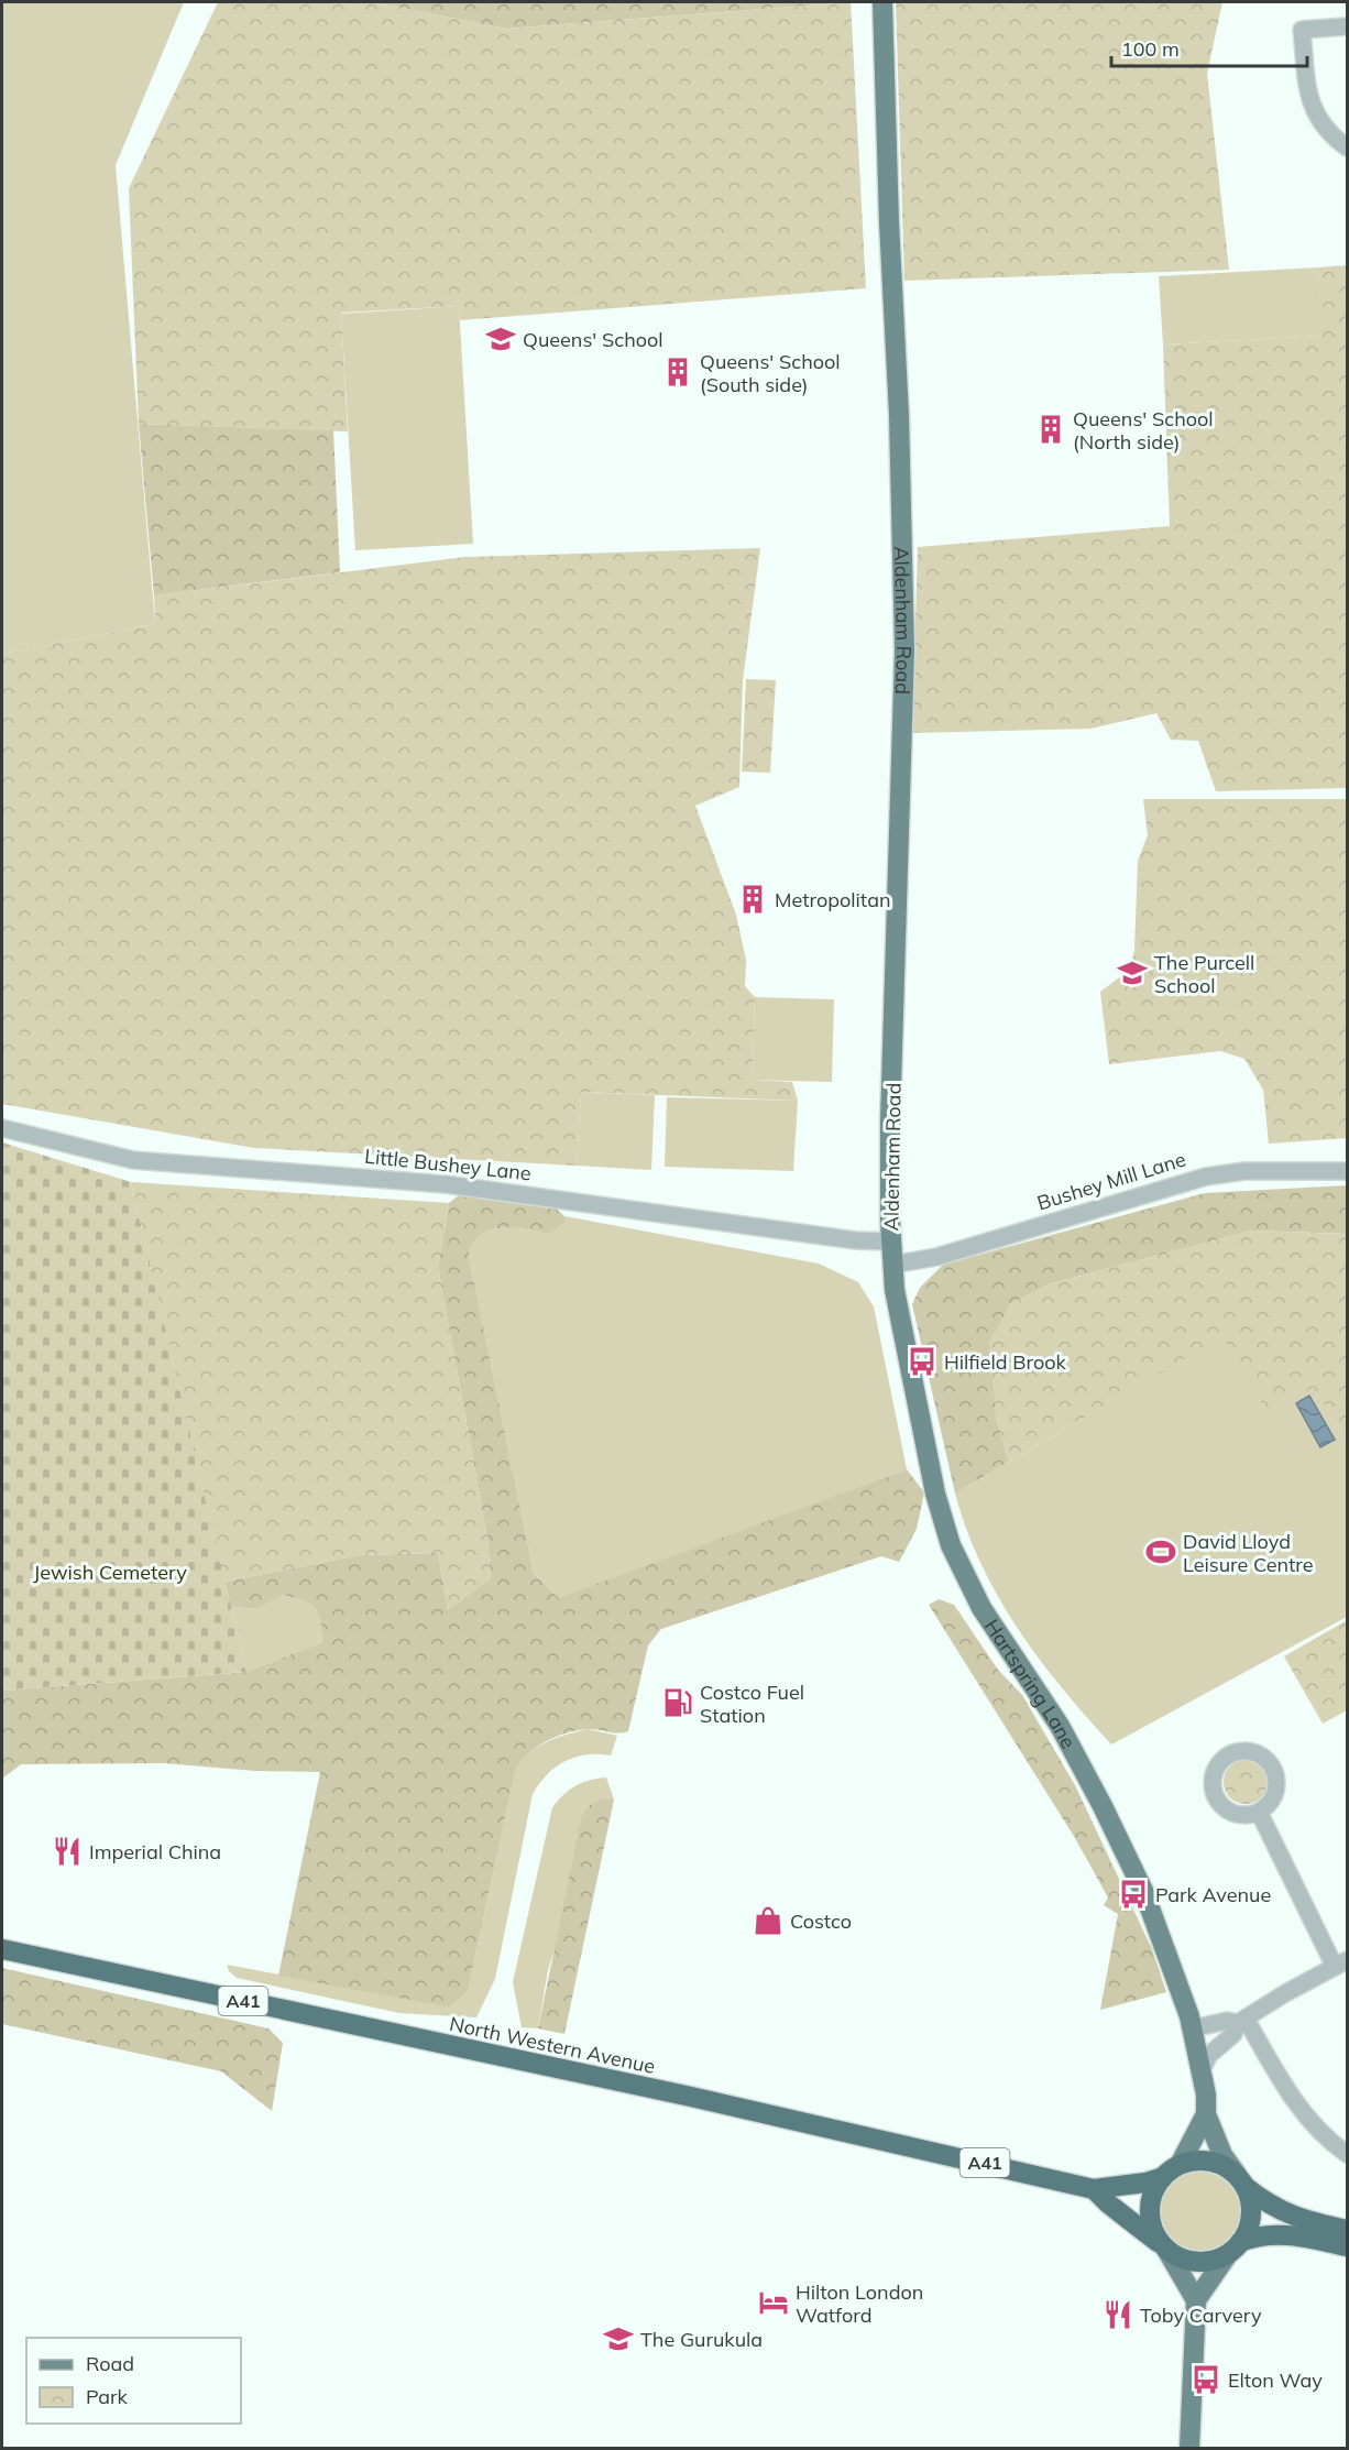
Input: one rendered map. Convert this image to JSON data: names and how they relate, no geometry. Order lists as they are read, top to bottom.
{
  "streets": {
    "highway": ["A41", "North Western Avenue"],
    "main road": ["Aldenham Road", "Hartspring Lane"],
    "street": ["Little Bushey Lane", "Bushey Mill Lane"]
  },
  "crossings": [
    ["Aldenham Road", "Little Bushey Lane"],
    ["Aldenham Road", "Hartspring Lane"],
    ["Little Bushey Lane", "Hartspring Lane"],
    ["Bushey Mill Lane", "Hartspring Lane"],
    ["Hartspring Lane", "North Western Avenue"]
  ],
  "parks": ["Jewish Cemetery"],
  "places": {
    "school or university": ["Queens' School", "The Purcell School", "The Gurukula"],
    "building": ["Queens' School (South side)", "Queens' School (North side)", "Metropolitan"],
    "bus stop": ["Hilfield Brook", "Park Avenue", "Elton Way"],
    "sports": ["David Lloyd Leisure Centre"],
    "fuel station": ["Costco Fuel Station"],
    "restaurant": ["Imperial China", "Toby Carvery"],
    "shop": ["Costco"],
    "hotel": ["Hilton London Watford"]
  },
  "legend": ["Road", "Park"],
  "scale_bar": "100 m"
}
